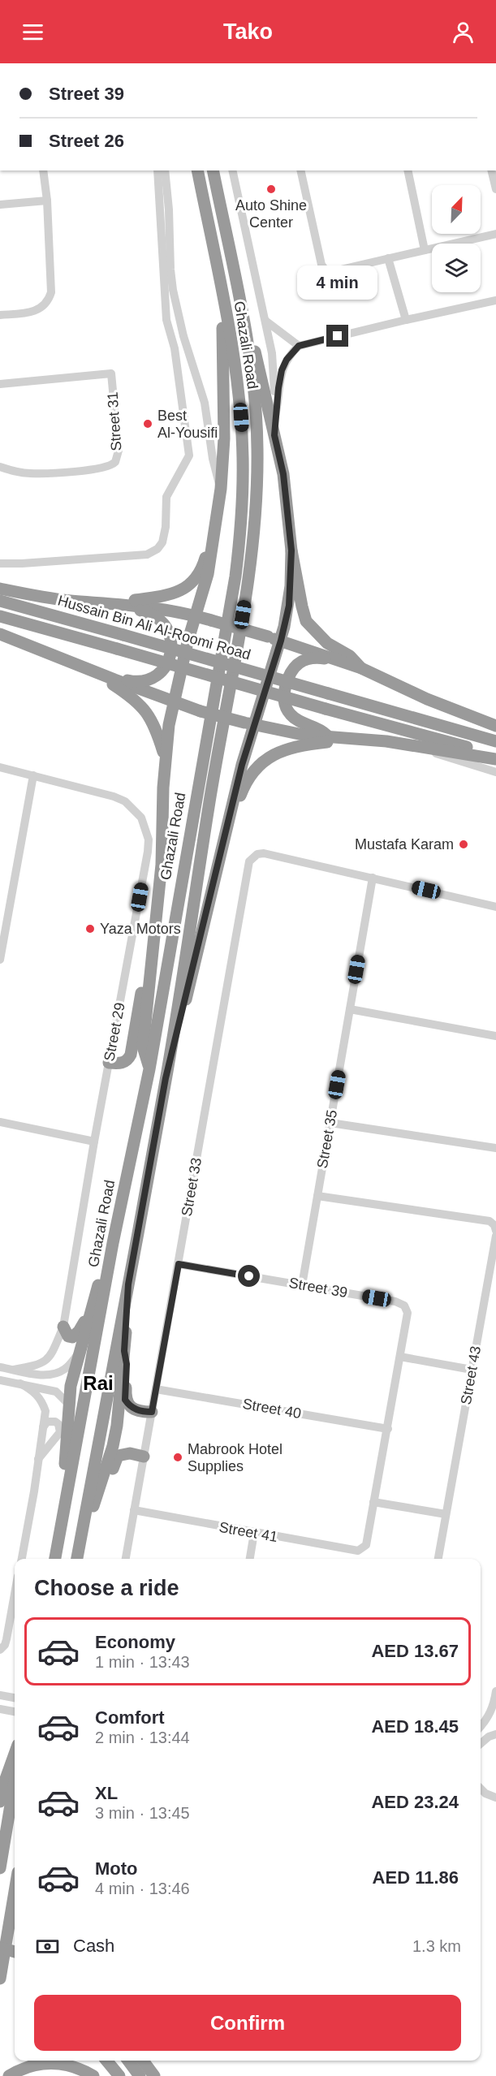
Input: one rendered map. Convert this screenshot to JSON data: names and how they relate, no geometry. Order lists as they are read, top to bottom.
{
  "streets": {
    "highway": ["Ghazali Road", "Hussain Bin Ali Al-Roomi Road"],
    "street": [
      "Street 31",
      "Street 29",
      "Street 35",
      "Street 33",
      "Street 39",
      "Street 43",
      "Street 40",
      "Street 41"
    ]
  },
  "crossings": [
    ["Street 35", "Street 33"],
    ["Street 35", "Street 39"],
    ["Street 33", "Street 39"],
    ["Street 33", "Street 40"],
    ["Street 33", "Street 41"],
    ["Street 39", "Street 40"],
    ["Street 39", "Street 41"]
  ],
  "districts": ["Rai"],
  "places": [
    "Auto Shine Center",
    "Best Al-Yousifi",
    "Mustafa Karam",
    "Yaza Motors",
    "Mabrook Hotel Supplies"
  ],
  "north": "top right",
  "page": {
    "header": "Tako",
    "banner": ["Street 39", "Street 26"],
    "bubble": "4 min",
    "heading": "Choose a ride",
    "list": [
      {
        "name": "Economy",
        "note": "1 min · 13:43",
        "value": "AED 13.67"
      },
      {
        "name": "Comfort",
        "note": "2 min · 13:44",
        "value": "AED 18.45"
      },
      {
        "name": "XL",
        "note": "3 min · 13:45",
        "value": "AED 23.24"
      },
      {
        "name": "Moto",
        "note": "4 min · 13:46",
        "value": "AED 11.86"
      }
    ],
    "pay": ["Cash", "1.3 km"],
    "buttons": "Confirm"
  }
}
